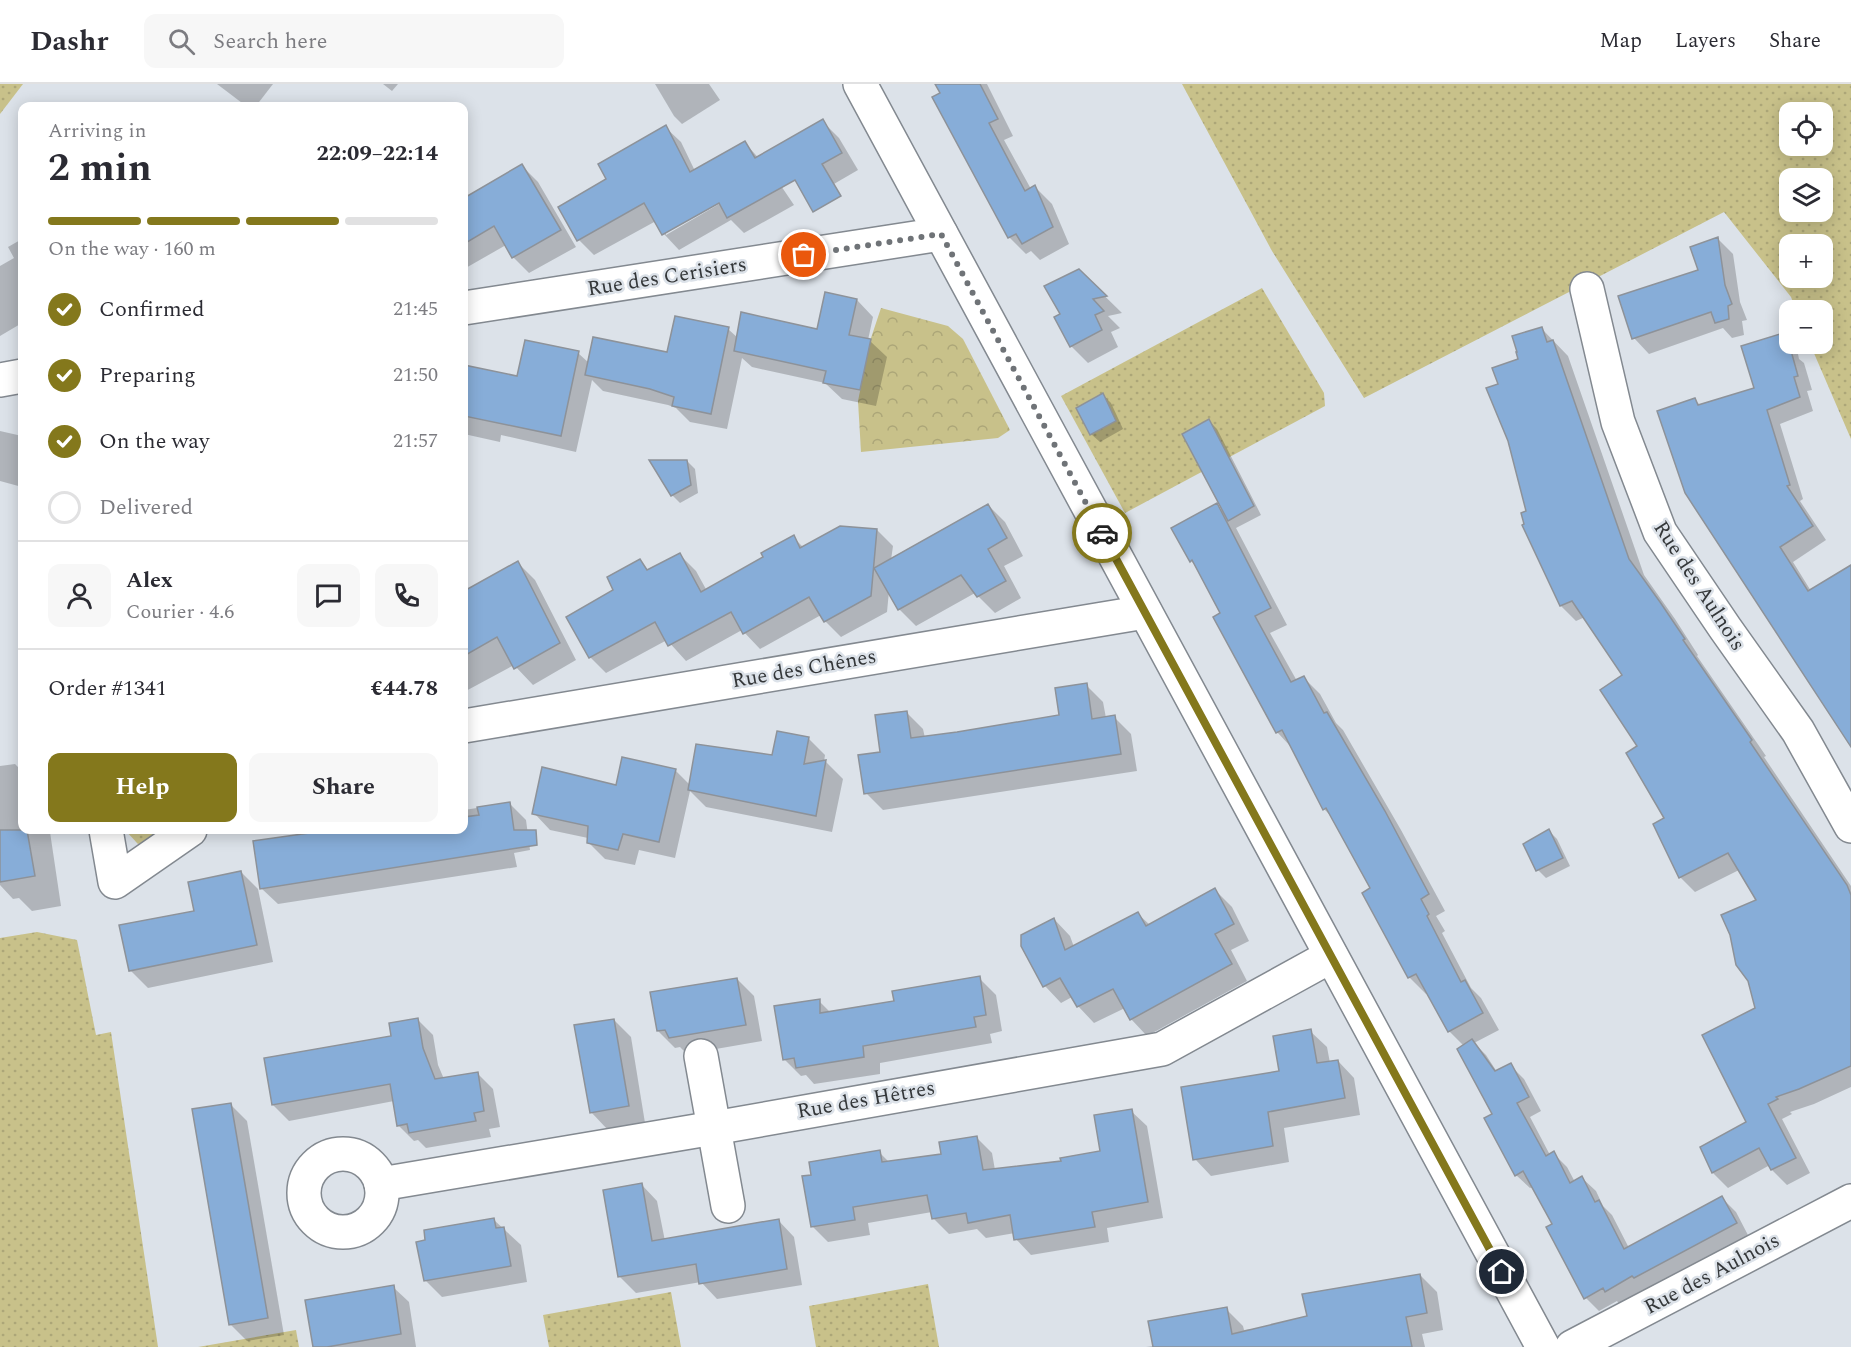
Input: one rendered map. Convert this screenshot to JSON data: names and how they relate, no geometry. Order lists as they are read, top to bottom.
{
  "streets": {
    "street": [
      "Rue des Cerisiers",
      "Rue des Aulnois",
      "Rue des Chênes",
      "Rue des Hêtres"
    ]
  },
  "page": {
    "header": "Dashr",
    "search": "Search here",
    "nav": ["Map", "Layers", "Share"],
    "map_buttons": ["+", "−"],
    "heading": ["2 min", "Arriving in", "22:09–22:14"],
    "panel": [
      "Alex",
      "Courier · 4.6",
      "Order #1341",
      "€44.78"
    ],
    "bar": "On the way · 160 m",
    "list": [
      ["Confirmed", "21:45"],
      ["Preparing", "21:50"],
      ["On the way", "21:57"],
      "Delivered"
    ],
    "buttons": ["Help", "Share"]
  }
}
